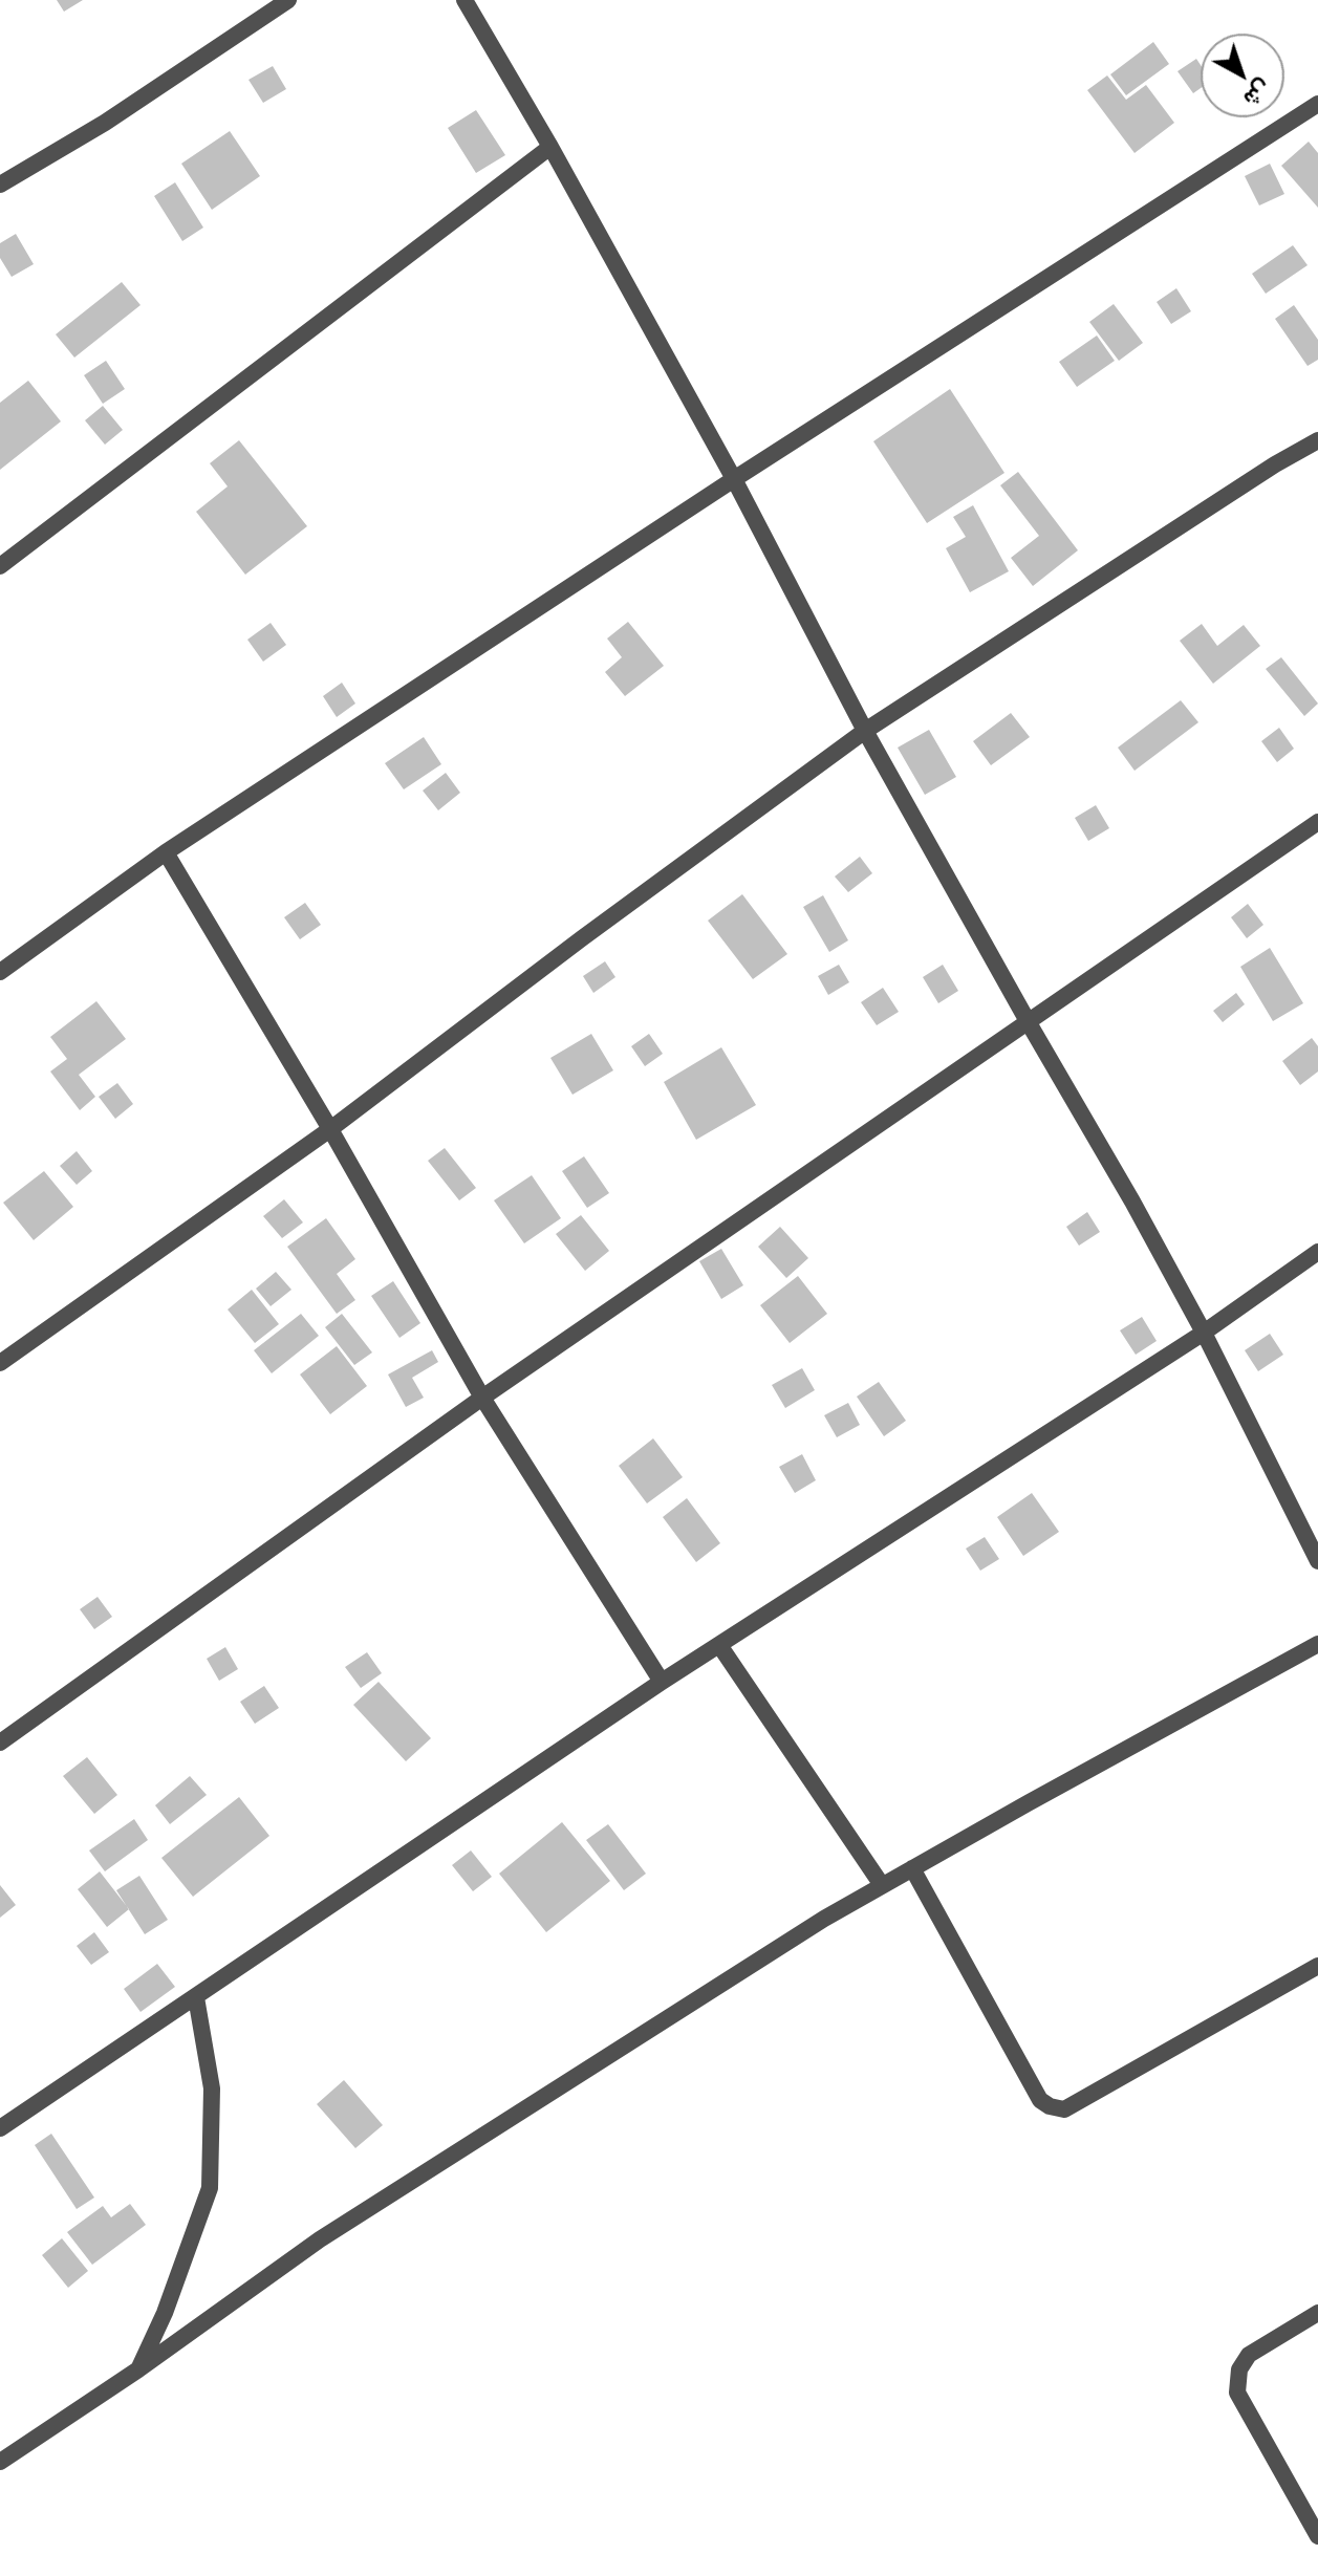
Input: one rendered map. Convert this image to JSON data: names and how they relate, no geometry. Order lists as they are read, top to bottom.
{
  "north": "bottom right"
}
